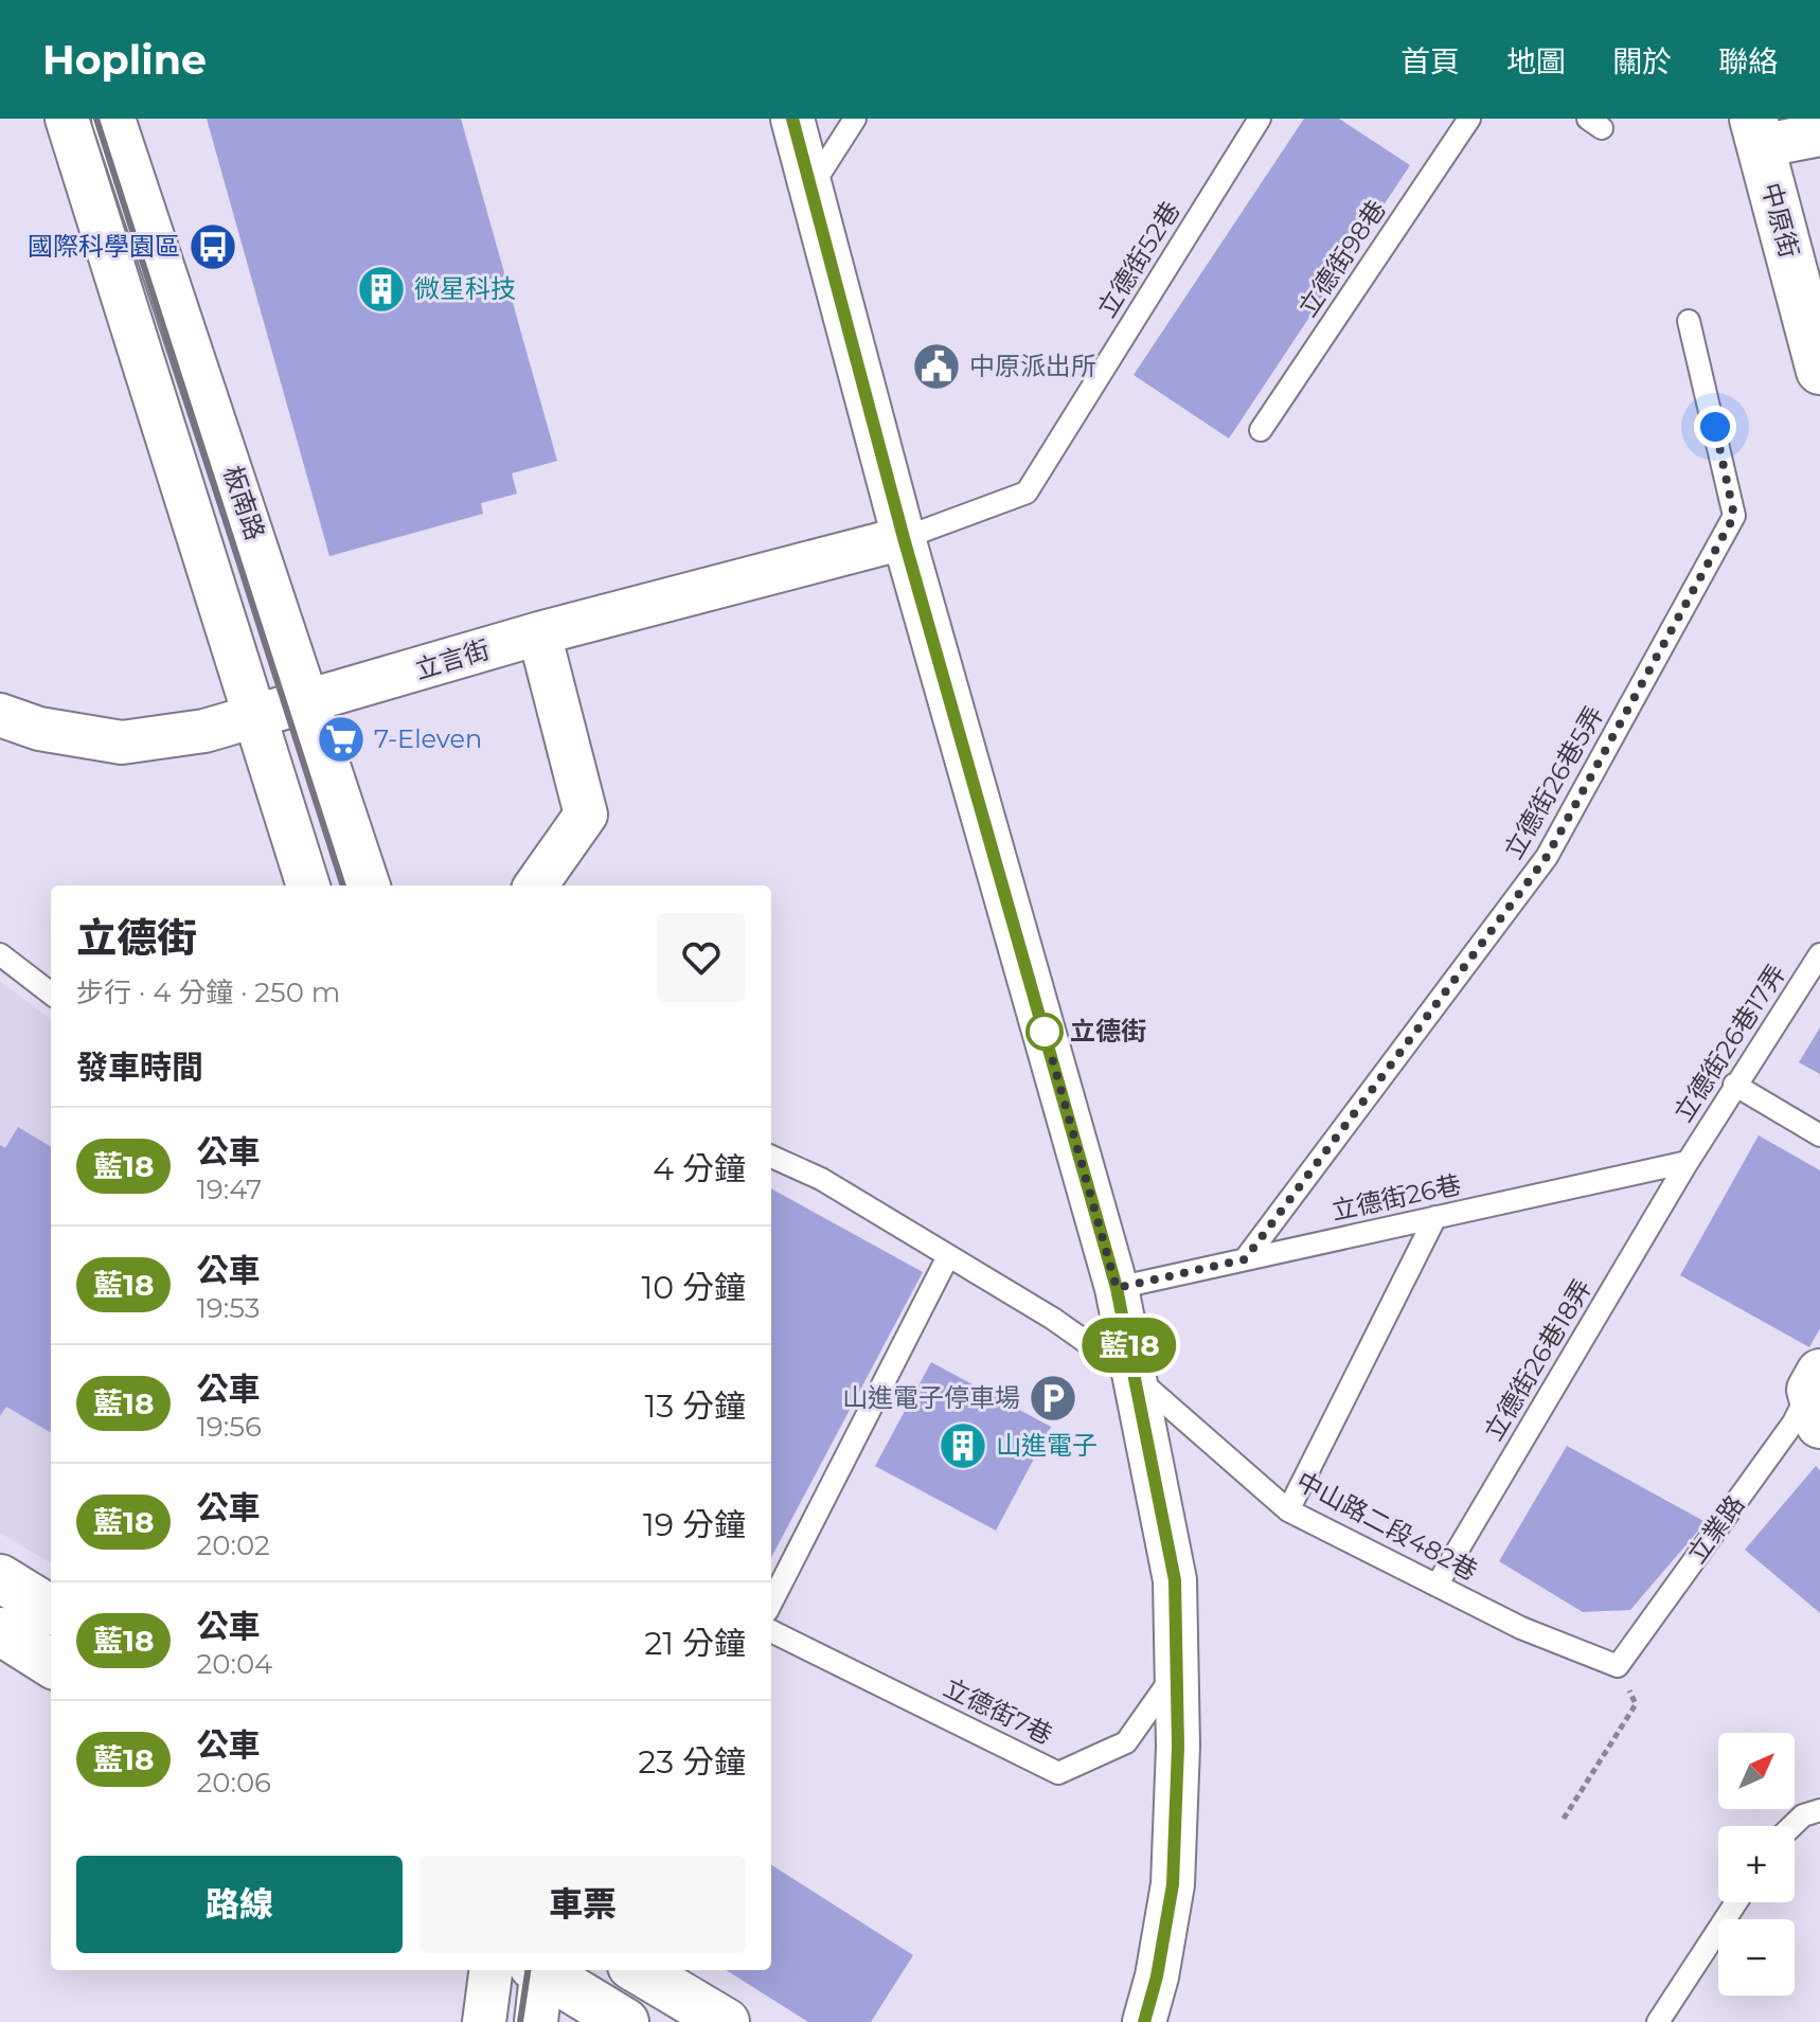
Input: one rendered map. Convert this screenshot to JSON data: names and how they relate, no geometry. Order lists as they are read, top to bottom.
{
  "streets": {
    "street": ["中原街", "板南路", "立言街"],
    "lane": [
      "立德街98巷",
      "立德街52巷",
      "立德街26巷5弄",
      "立德街26巷17弄",
      "立德街26巷",
      "立德街26巷18弄",
      "中山路二段482巷",
      "立業路",
      "立德街7巷"
    ]
  },
  "crossings": [
    ["立德街52巷", "立言街"],
    ["板南路", "立言街"],
    ["立德街26巷5弄", "立德街26巷"],
    ["立德街26巷17弄", "立德街26巷"],
    ["立德街26巷17弄", "立德街26巷18弄"],
    ["立德街26巷", "立德街26巷18弄"],
    ["立德街26巷18弄", "中山路二段482巷"],
    ["中山路二段482巷", "立業路"]
  ],
  "places": {
    "bus stop": ["國際科學園區"],
    "building": ["微星科技", "山進電子"],
    "public building": ["中原派出所"],
    "supermarket": ["7-Eleven"],
    "other": ["立德街"],
    "parking": ["山進電子停車場"]
  },
  "lines": ["bus line 藍18"],
  "north": "top right",
  "page": {
    "header": "Hopline",
    "nav": [
      "首頁",
      "地圖",
      "關於",
      "聯絡"
    ],
    "on_map": "藍18",
    "heading": [
      ["立德街", "步行 · 4 分鐘 · 250 m"],
      "發車時間"
    ],
    "list": [
      {
        "mark": "藍18",
        "name": "公車",
        "note": "19:47",
        "value": "4 分鐘"
      },
      {
        "mark": "藍18",
        "name": "公車",
        "note": "19:53",
        "value": "10 分鐘"
      },
      {
        "mark": "藍18",
        "name": "公車",
        "note": "19:56",
        "value": "13 分鐘"
      },
      {
        "mark": "藍18",
        "name": "公車",
        "note": "20:02",
        "value": "19 分鐘"
      },
      {
        "mark": "藍18",
        "name": "公車",
        "note": "20:04",
        "value": "21 分鐘"
      },
      {
        "mark": "藍18",
        "name": "公車",
        "note": "20:06",
        "value": "23 分鐘"
      }
    ],
    "map_buttons": ["+", "−"],
    "buttons": ["路線", "車票"]
  }
}
